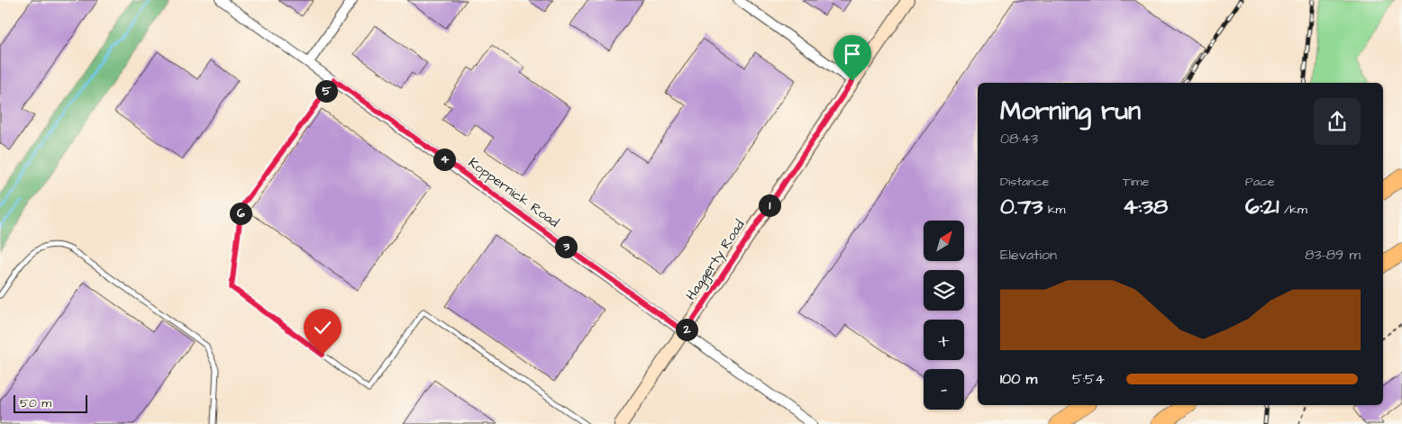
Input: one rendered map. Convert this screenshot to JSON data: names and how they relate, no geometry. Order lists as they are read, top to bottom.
{
  "streets": {
    "main road": ["Haggerty Road"],
    "street": ["Koppernick Road"]
  },
  "crossings": [
    ["Koppernick Road", "Haggerty Road"]
  ],
  "scale_bar": "50 m",
  "north": "top right",
  "page": {
    "pins": [
      "5",
      "4",
      "1",
      "6",
      "3",
      "2"
    ],
    "heading": ["Morning run", "08:43"],
    "stats": [
      ["Distance", "0.73 km"],
      ["Time", "4:38"],
      ["Pace", "6:21 /km"]
    ],
    "map_buttons": ["+", "−"],
    "chart": ["Elevation", "83–89 m"],
    "list": [
      {
        "name": "100 m",
        "note": "5:54"
      }
    ],
    "scale": "50 m"
  }
}
